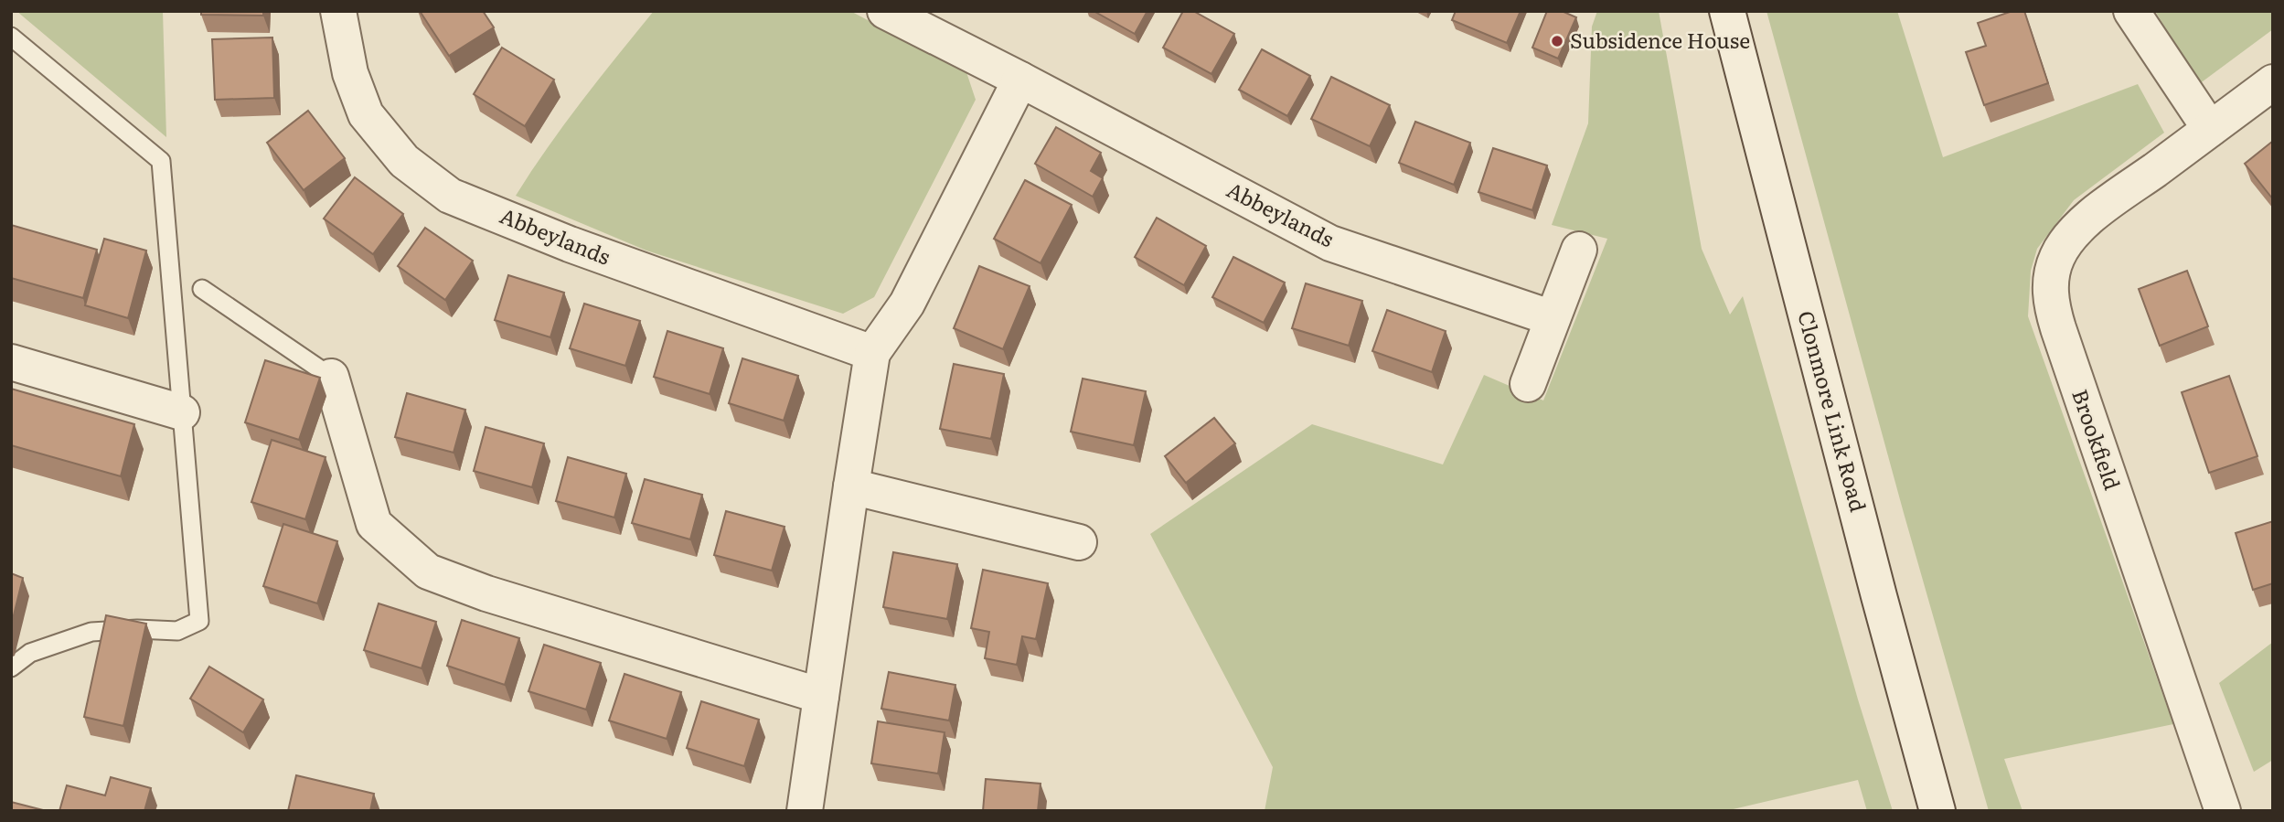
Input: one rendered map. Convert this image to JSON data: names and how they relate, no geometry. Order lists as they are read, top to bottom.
{
  "streets": {
    "street": ["Abbeylands", "Clonmore Link Road", "Brookfield"]
  },
  "places": ["Subsidence House"]
}
